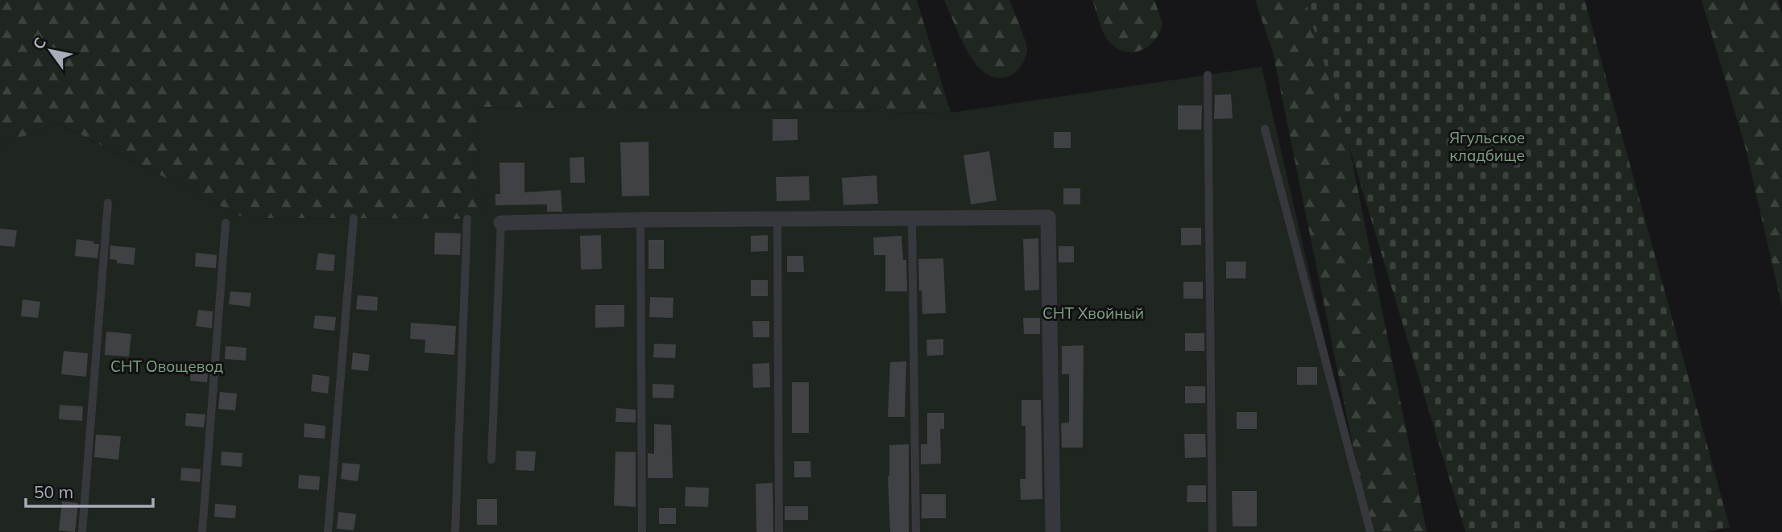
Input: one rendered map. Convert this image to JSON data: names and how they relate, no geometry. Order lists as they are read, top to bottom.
{
  "parks": ["Ягульское кладбище", "СНТ Хвойный", "СНТ Овощевод"],
  "scale_bar": "50 m",
  "north": "top left"
}
